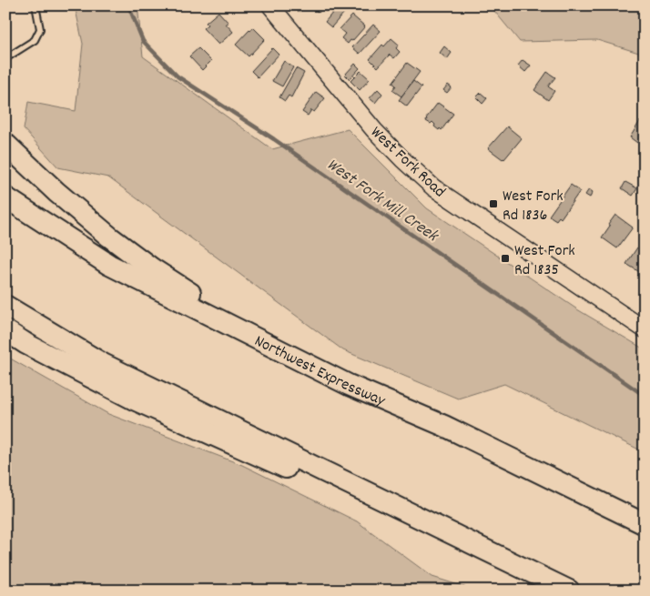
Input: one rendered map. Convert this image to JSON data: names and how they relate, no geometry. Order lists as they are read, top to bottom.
{
  "streets": {
    "highway": ["Northwest Expressway"],
    "street": ["West Fork Road"]
  },
  "water": ["West Fork Mill Creek"],
  "places": {
    "transit": ["West Fork Rd 1836", "West Fork Rd 1835"]
  }
}
